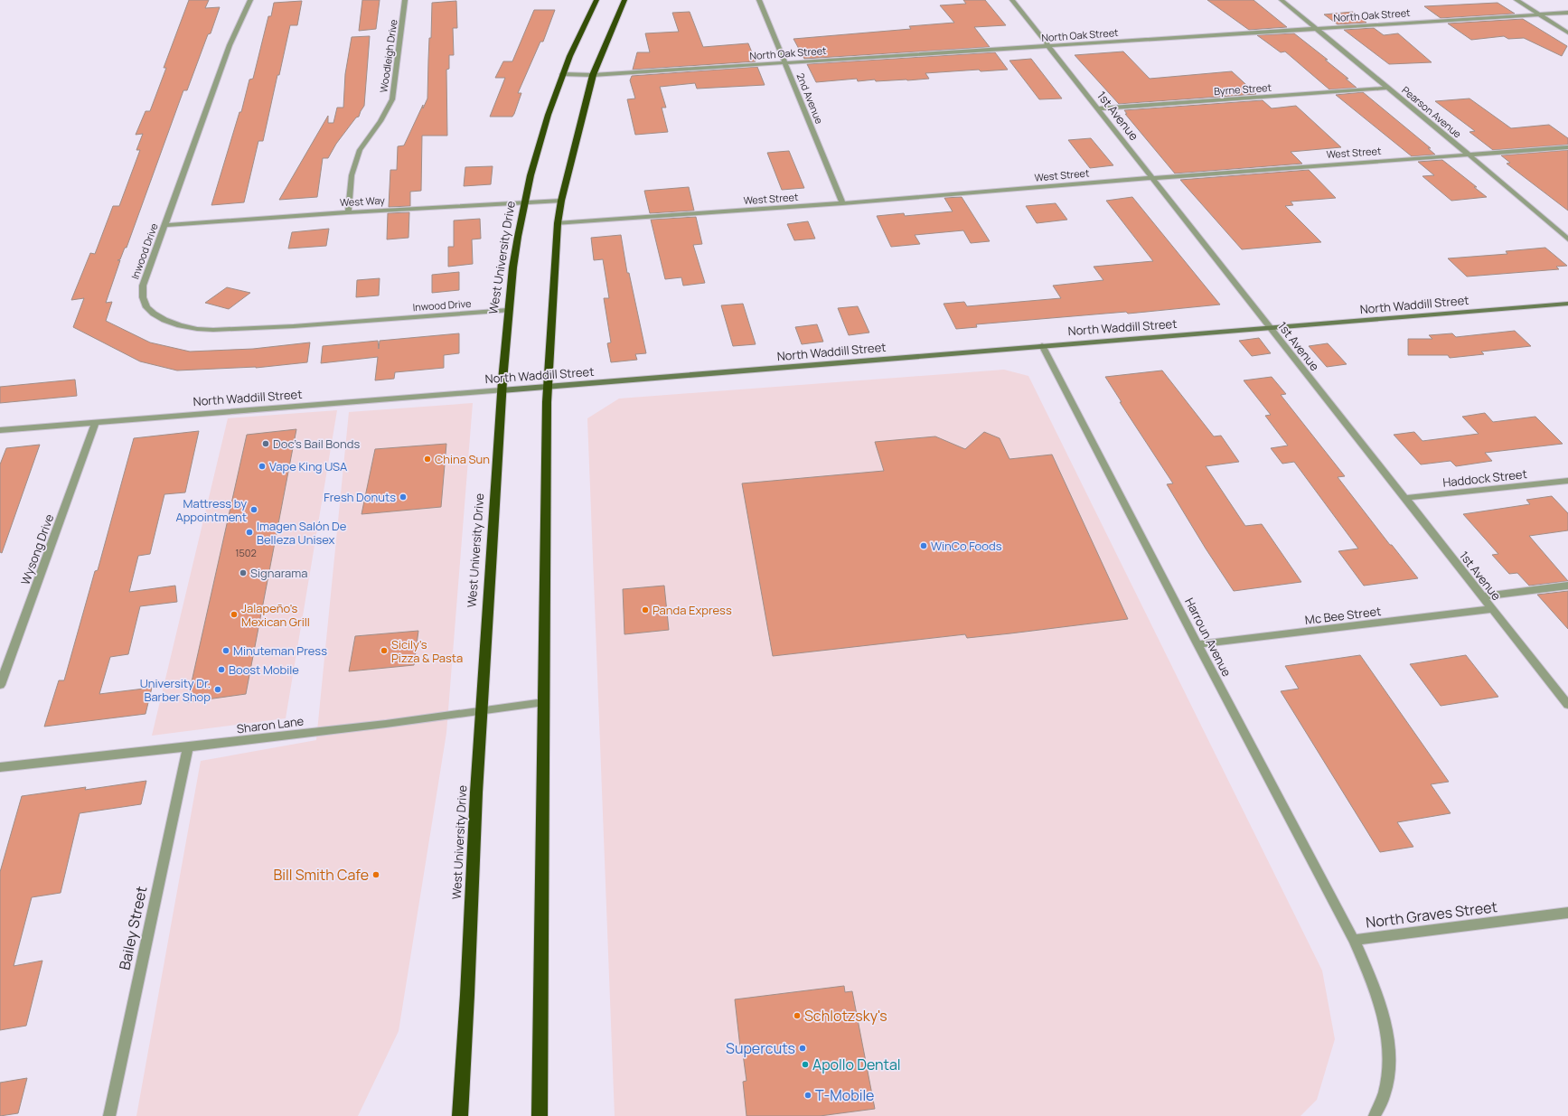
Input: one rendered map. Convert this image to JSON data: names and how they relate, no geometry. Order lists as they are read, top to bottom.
{
  "streets": {
    "highway": ["West University Drive"],
    "street": [
      "North Oak Street",
      "Woodleigh Drive",
      "Byrne Street",
      "2nd Avenue",
      "Pearson Avenue",
      "1st Avenue",
      "West Street",
      "West Way",
      "Inwood Drive",
      "North Waddill Street",
      "Haddock Street",
      "Wysong Drive",
      "Mc Bee Street",
      "Harroun Avenue",
      "Sharon Lane",
      "North Graves Street",
      "Bailey Street"
    ]
  },
  "crossings": [
    ["North Oak Street", "2nd Avenue"],
    ["North Oak Street", "Pearson Avenue"],
    ["North Oak Street", "1st Avenue"],
    ["North Oak Street", "West University Drive"],
    ["Woodleigh Drive", "West Way"],
    ["Byrne Street", "Pearson Avenue"],
    ["Byrne Street", "1st Avenue"],
    ["2nd Avenue", "West Street"],
    ["Pearson Avenue", "West Street"],
    ["1st Avenue", "West Street"],
    ["1st Avenue", "North Waddill Street"],
    ["1st Avenue", "Haddock Street"],
    ["1st Avenue", "Mc Bee Street"],
    ["West Way", "Inwood Drive"],
    ["West Way", "West University Drive"],
    ["Inwood Drive", "West University Drive"],
    ["West University Drive", "North Waddill Street"],
    ["West University Drive", "Sharon Lane"],
    ["North Waddill Street", "Wysong Drive"],
    ["North Waddill Street", "Harroun Avenue"],
    ["Mc Bee Street", "Harroun Avenue"],
    ["Harroun Avenue", "North Graves Street"],
    ["Sharon Lane", "Bailey Street"]
  ],
  "places": [
    "Doc's Bail Bonds",
    "China Sun",
    "Vape King USA",
    "Fresh Donuts",
    "Mattress by Appointment",
    "Imagen Salón De Belleza Unisex",
    "WinCo Foods",
    "Signarama",
    "Panda Express",
    "Jalapeño's Mexican Grill",
    "Minuteman Press",
    "Sicily's Pizza & Pasta",
    "Boost Mobile",
    "University Dr. Barber Shop",
    "Bill Smith Cafe",
    "Schlotzsky's",
    "Supercuts",
    "Apollo Dental",
    "T-Mobile"
  ],
  "house_numbers": ["1502"]
}
